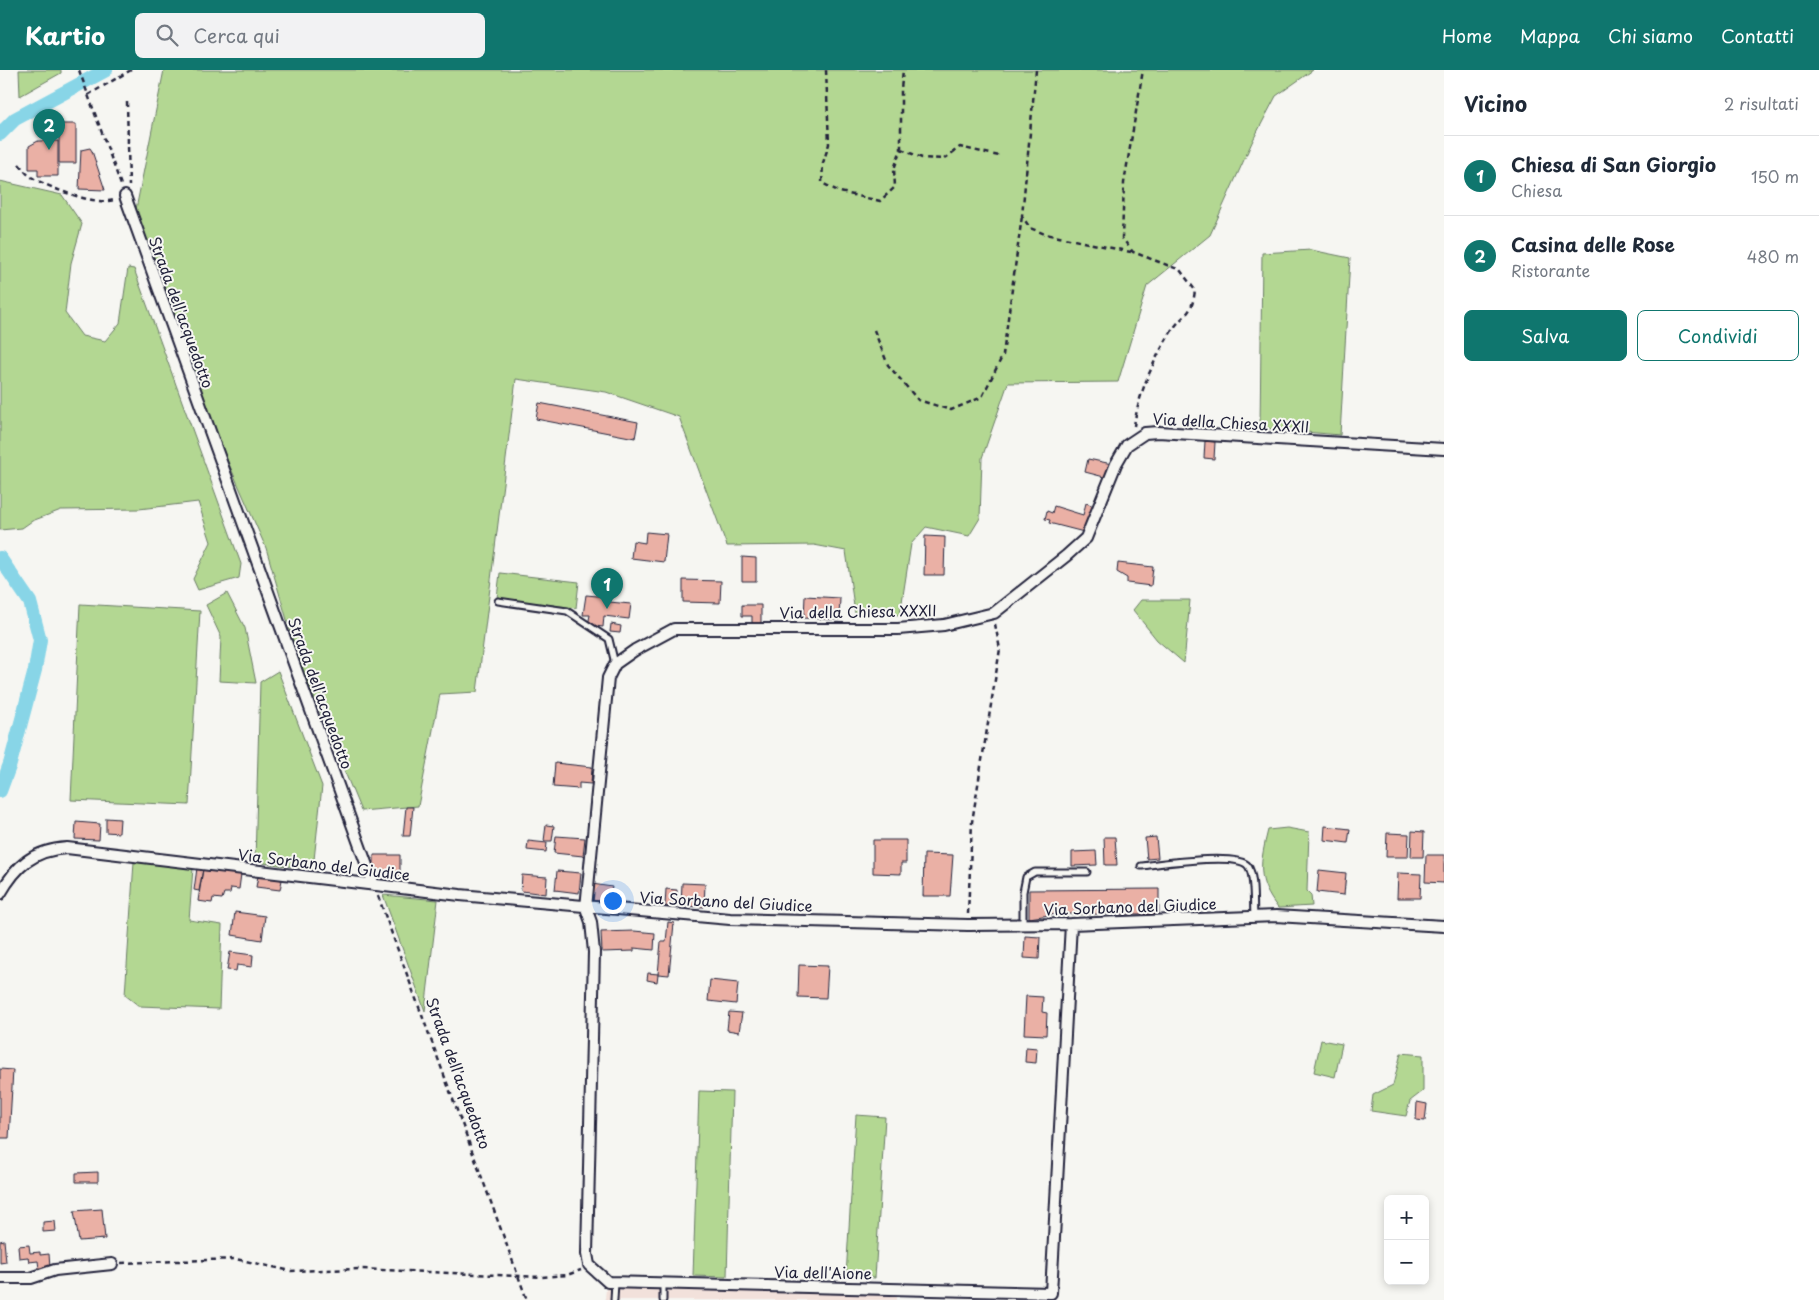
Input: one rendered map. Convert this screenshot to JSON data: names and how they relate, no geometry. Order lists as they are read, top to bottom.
{
  "streets": {
    "street": [
      "Strada dell'acquedotto",
      "Via della Chiesa XXXII",
      "Via Sorbano del Giudice",
      "Via dell'Aione"
    ]
  },
  "crossings": [
    ["Strada dell'acquedotto", "Via Sorbano del Giudice"],
    ["Via Sorbano del Giudice", "Via dell'Aione"]
  ],
  "page": {
    "header": "Kartio",
    "search": "Cerca qui",
    "nav": [
      "Home",
      "Mappa",
      "Chi siamo",
      "Contatti"
    ],
    "heading": ["Vicino", "2 risultati"],
    "pins": ["2", "1"],
    "list": [
      {
        "mark": "1",
        "name": "Chiesa di San Giorgio",
        "note": "Chiesa",
        "value": "150 m"
      },
      {
        "mark": "2",
        "name": "Casina delle Rose",
        "note": "Ristorante",
        "value": "480 m"
      }
    ],
    "buttons": ["Salva", "Condividi"],
    "map_buttons": ["+", "−"]
  }
}
